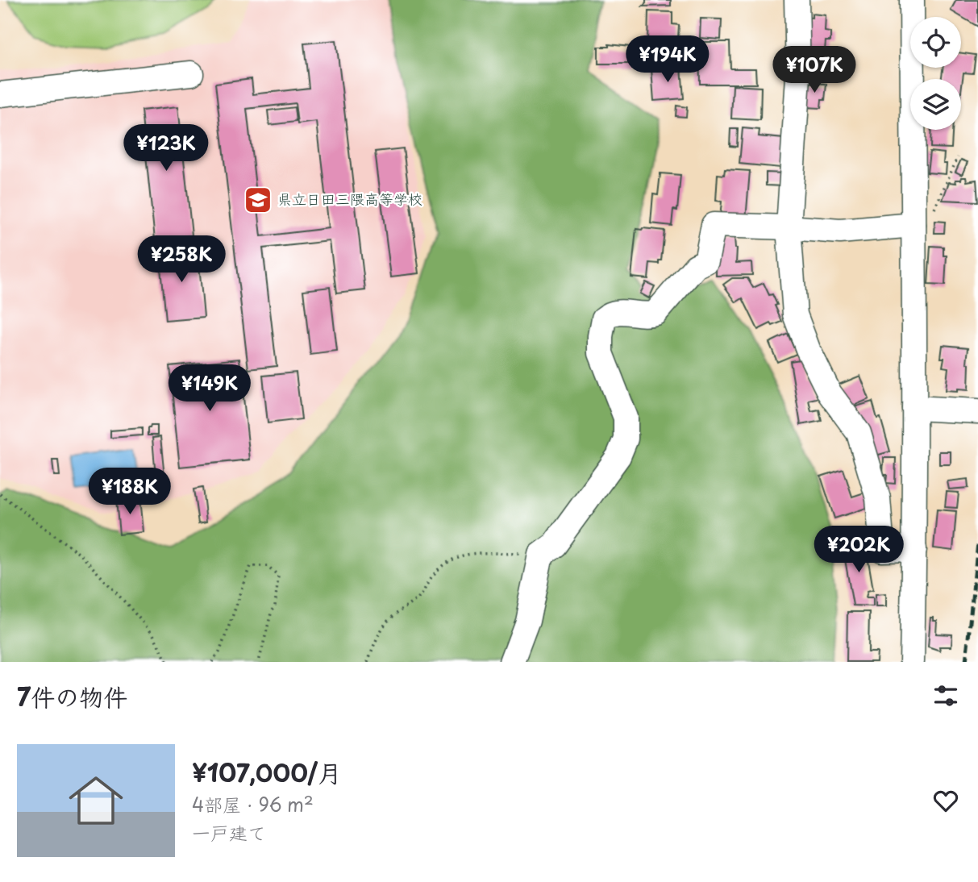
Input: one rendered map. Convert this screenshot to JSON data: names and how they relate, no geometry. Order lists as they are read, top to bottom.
{
  "places": {
    "school or university": ["県立日田三隈高等学校"]
  },
  "page": {
    "price": [
      "¥194K",
      "¥107K",
      "¥123K",
      "¥258K",
      "¥149K",
      "¥188K",
      "¥202K"
    ],
    "heading": "7件の物件",
    "list": [
      {
        "name": "¥107,000/月",
        "note": "4部屋 · 96 m² · 一戸建て"
      }
    ]
  }
}
